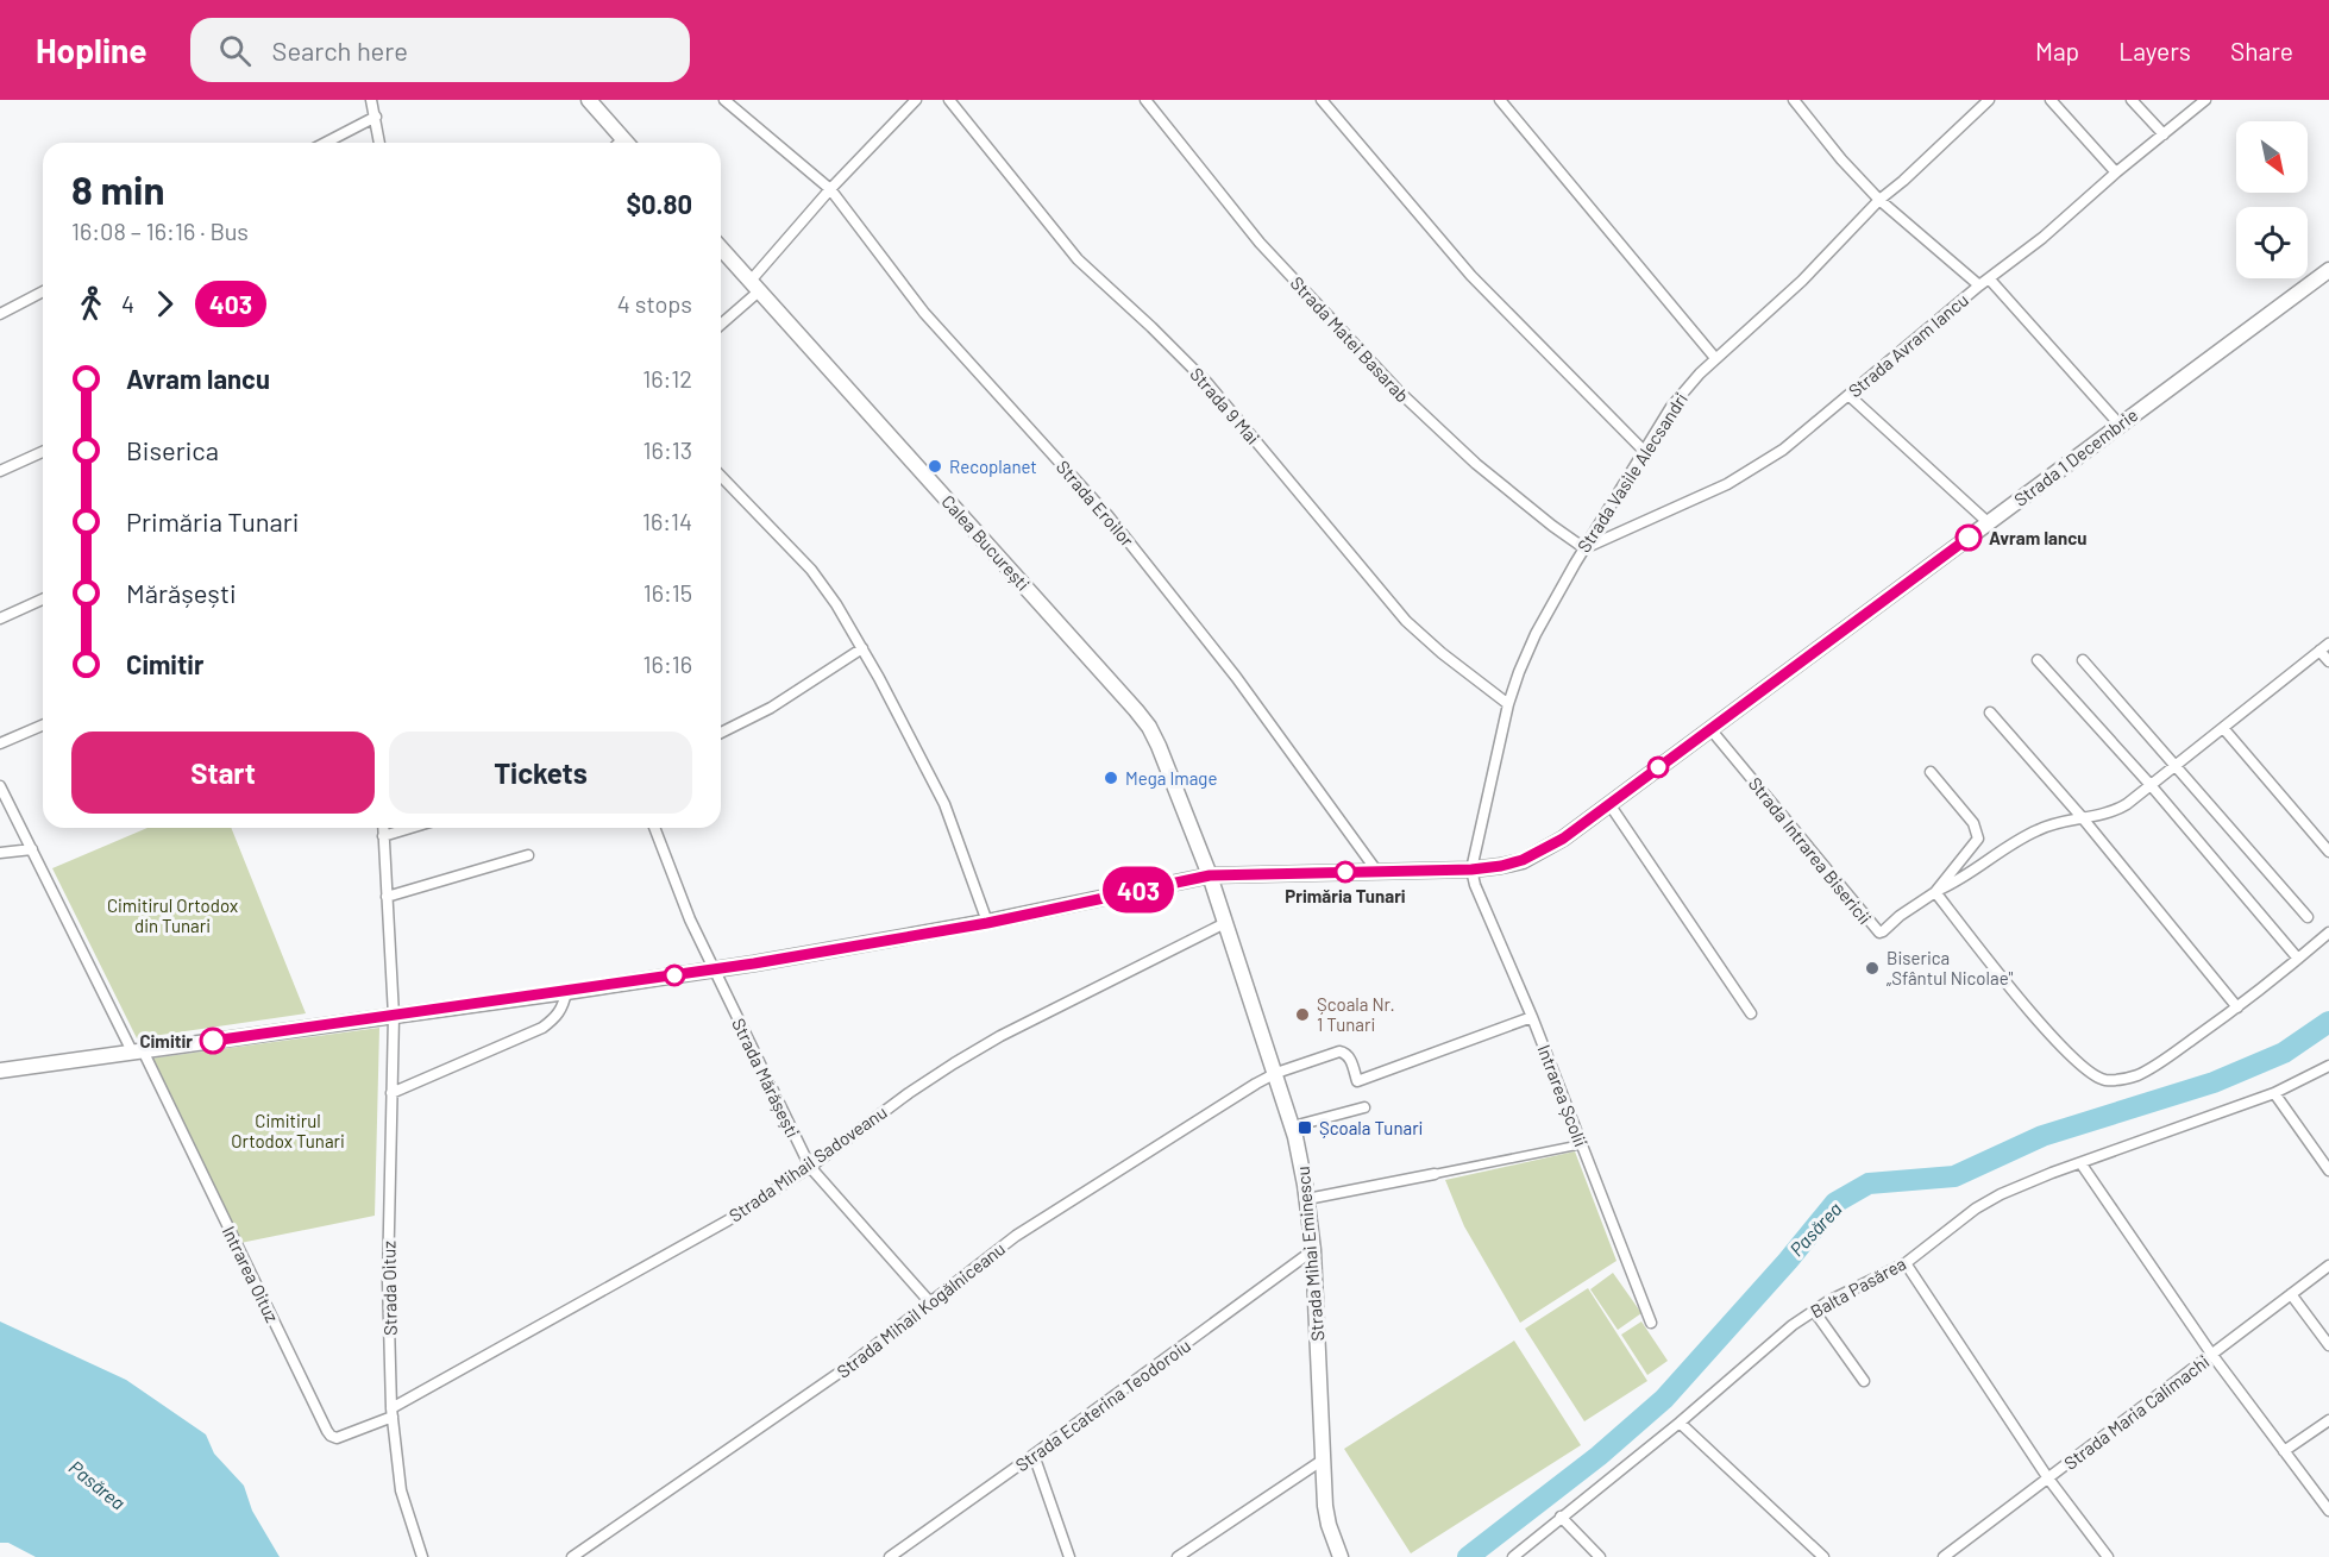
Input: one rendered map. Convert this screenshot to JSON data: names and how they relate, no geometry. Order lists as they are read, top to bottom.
{
  "streets": {
    "main road": ["Strada 1 Decembrie", "Calea București", "Strada Mihai Eminescu"],
    "street": [
      "Strada Matei Basarab",
      "Strada Avram Iancu",
      "Strada 9 Mai",
      "Strada Vasile Alecsandri",
      "Strada Eroilor",
      "Strada Intrarea Bisericii",
      "Strada Mărășești",
      "Intrarea Școlii",
      "Strada Mihail Sadoveanu",
      "Intrarea Oituz",
      "Balta Pasărea",
      "Strada Oituz",
      "Strada Mihail Kogălniceanu",
      "Strada Ecaterina Teodoroiu",
      "Strada Maria Calimachi"
    ]
  },
  "crossings": [
    ["Strada Matei Basarab", "Strada Avram Iancu"],
    ["Strada Matei Basarab", "Strada Vasile Alecsandri"],
    ["Strada Avram Iancu", "Strada Vasile Alecsandri"],
    ["Strada 9 Mai", "Strada Vasile Alecsandri"],
    ["Strada 1 Decembrie", "Strada Vasile Alecsandri"],
    ["Strada 1 Decembrie", "Strada Eroilor"],
    ["Strada 1 Decembrie", "Calea București"],
    ["Strada 1 Decembrie", "Strada Intrarea Bisericii"],
    ["Strada 1 Decembrie", "Strada Mărășești"],
    ["Strada 1 Decembrie", "Intrarea Școlii"],
    ["Strada 1 Decembrie", "Strada Mihai Eminescu"],
    ["Strada 1 Decembrie", "Intrarea Oituz"],
    ["Strada 1 Decembrie", "Strada Oituz"],
    ["Strada Vasile Alecsandri", "Intrarea Școlii"],
    ["Calea București", "Strada Mihai Eminescu"],
    ["Strada Mărășești", "Strada Mihail Sadoveanu"],
    ["Strada Mărășești", "Strada Mihail Kogălniceanu"],
    ["Intrarea Școlii", "Strada Mihail Kogălniceanu"],
    ["Strada Mihail Sadoveanu", "Strada Mihai Eminescu"],
    ["Strada Mihail Sadoveanu", "Intrarea Oituz"],
    ["Strada Mihail Sadoveanu", "Strada Oituz"],
    ["Strada Mihai Eminescu", "Strada Mihail Kogălniceanu"],
    ["Strada Mihai Eminescu", "Strada Ecaterina Teodoroiu"],
    ["Intrarea Oituz", "Strada Oituz"]
  ],
  "water": ["Pasărea"],
  "parks": ["Cimitirul Ortodox din Tunari", "Cimitirul Ortodox Tunari"],
  "places": {
    "other": [
      "Recoplanet",
      "Avram Iancu",
      "Mega Image",
      "Primăria Tunari",
      "Biserica „Sfântul Nicolae\"",
      "Școala Nr. 1 Tunari",
      "Cimitir"
    ],
    "transit": ["Școala Tunari"]
  },
  "lines": ["bus line 403"],
  "north": "bottom right",
  "page": {
    "header": "Hopline",
    "search": "Search here",
    "nav": ["Map", "Layers", "Share"],
    "on_map": "403",
    "heading": ["8 min", "16:08 – 16:16 · Bus", "$0.80"],
    "legs": ["4", "403", "4 stops"],
    "list": [
      {
        "name": "Avram Iancu",
        "value": "16:12"
      },
      {
        "name": "Biserica",
        "value": "16:13"
      },
      {
        "name": "Primăria Tunari",
        "value": "16:14"
      },
      {
        "name": "Mărășești",
        "value": "16:15"
      },
      {
        "name": "Cimitir",
        "value": "16:16"
      }
    ],
    "buttons": ["Start", "Tickets"]
  }
}
